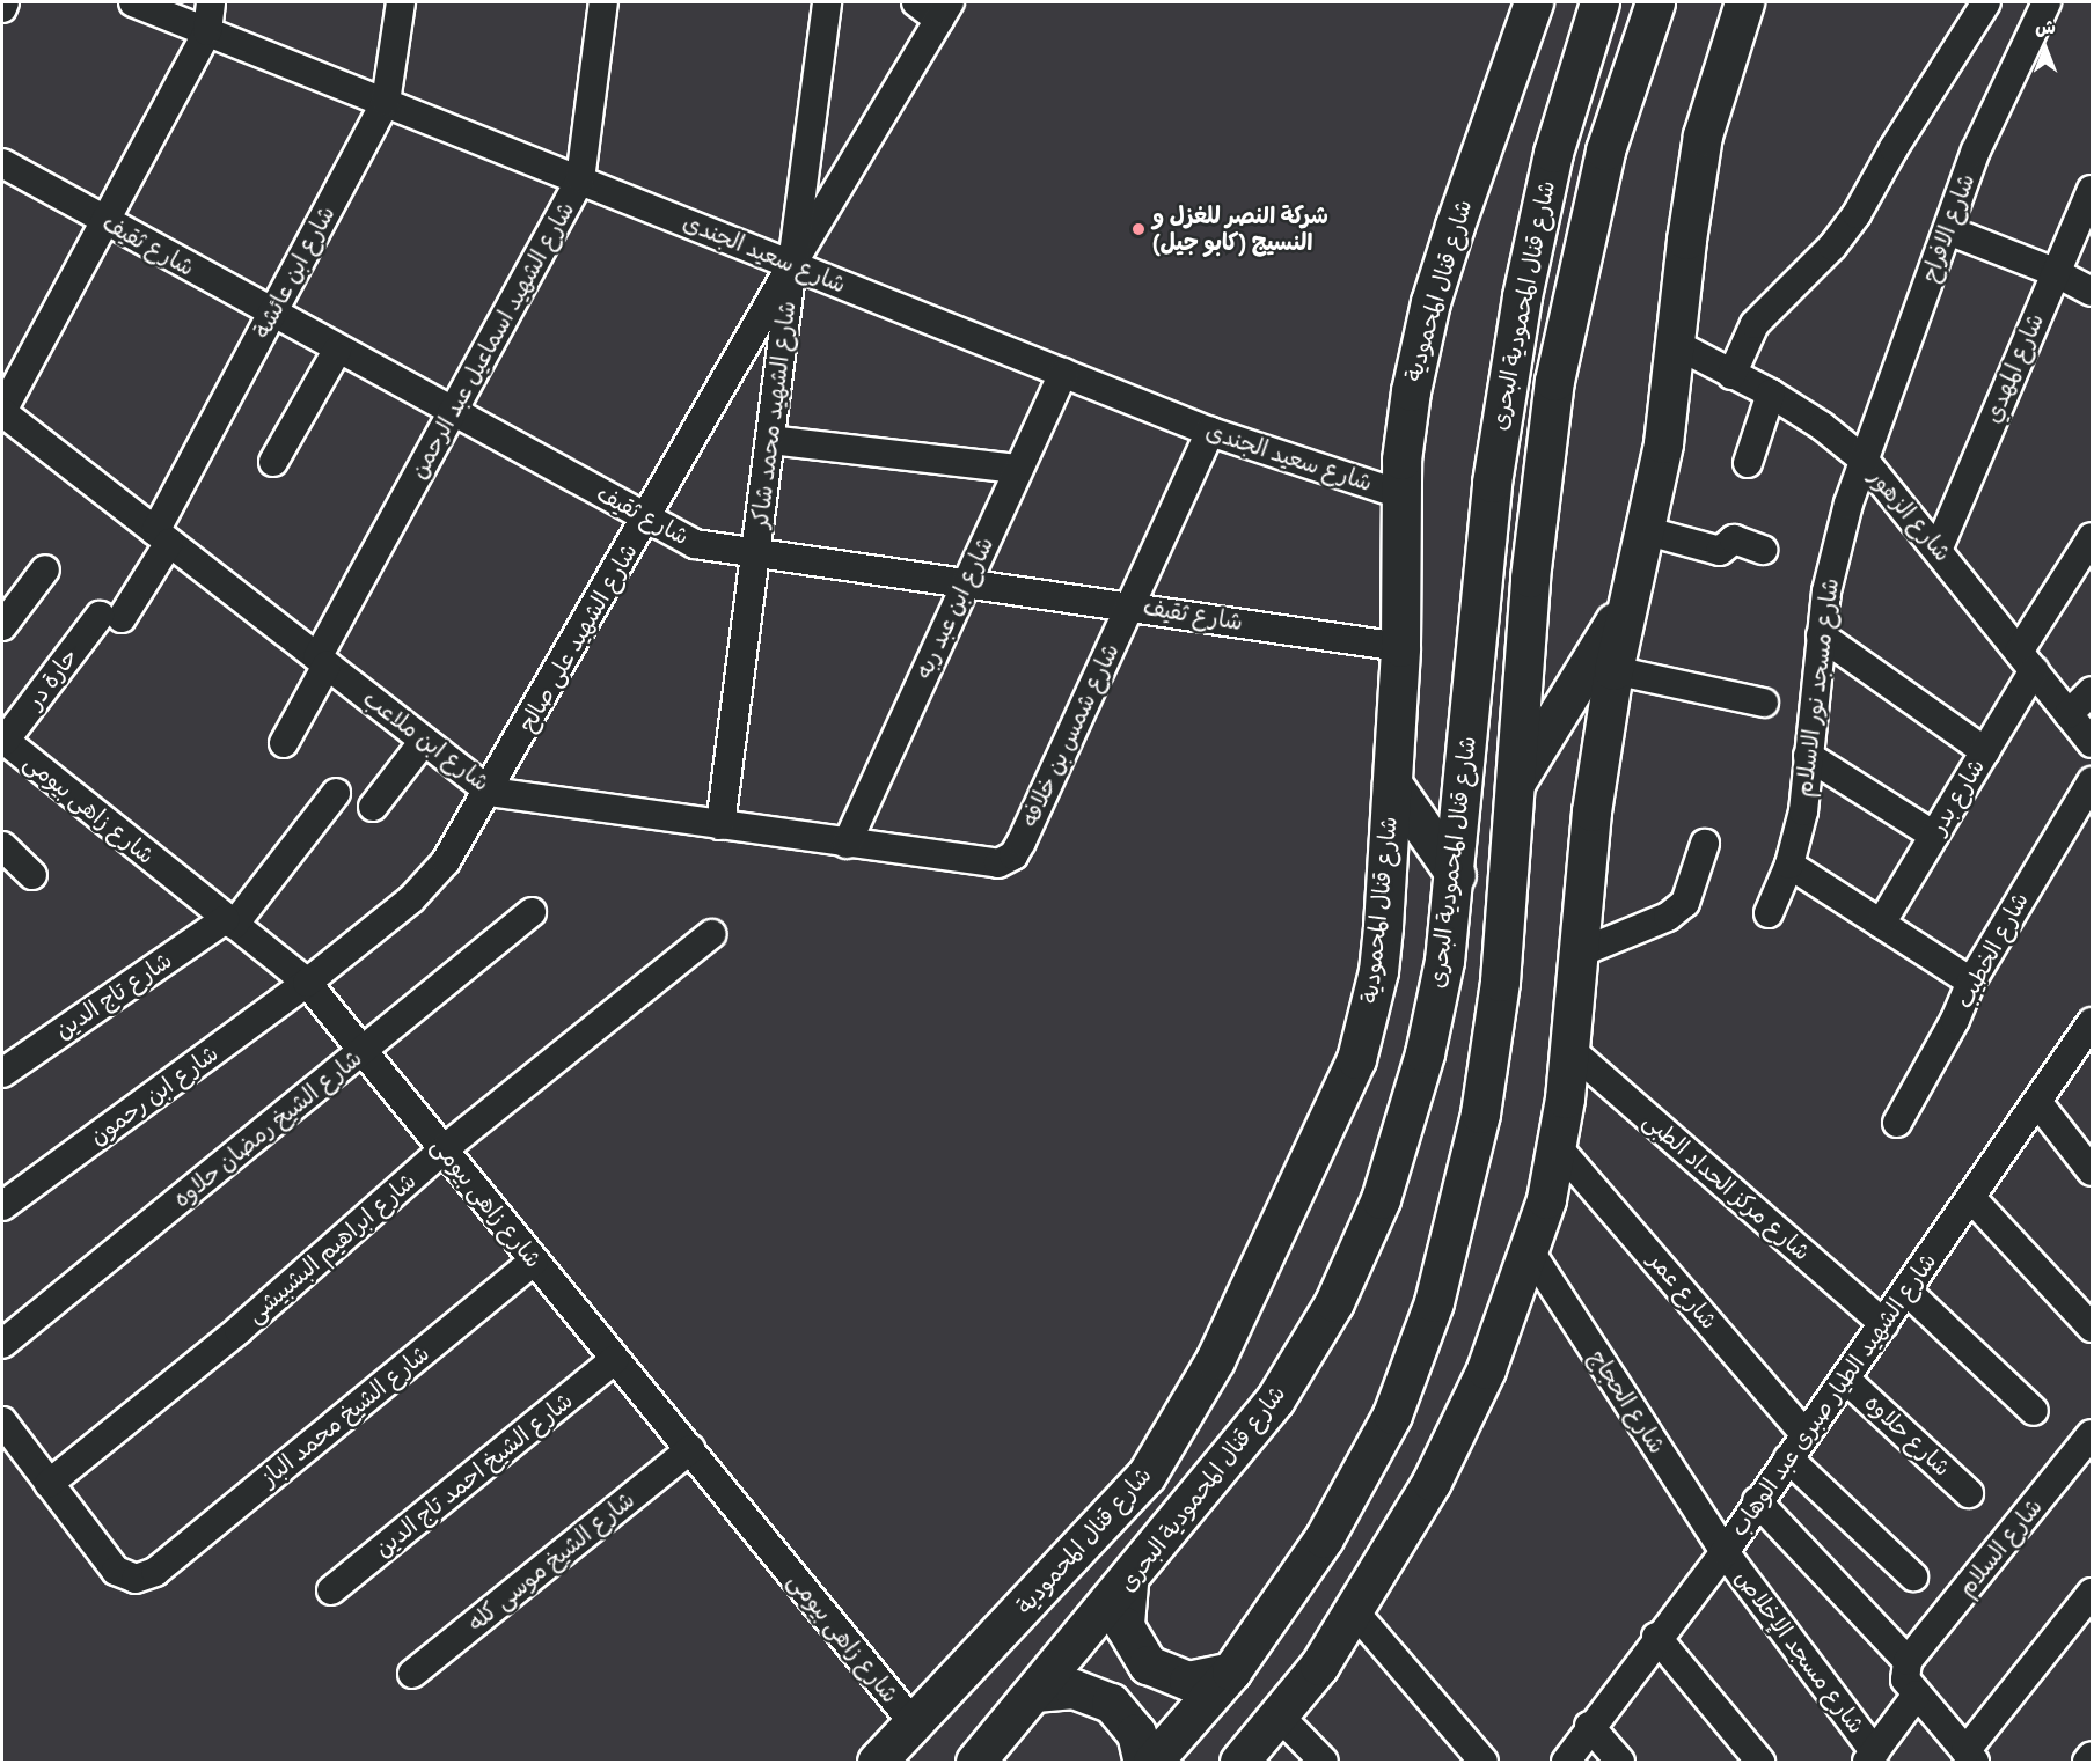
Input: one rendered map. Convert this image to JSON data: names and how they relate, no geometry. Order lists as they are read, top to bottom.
{
  "streets": {
    "main road": ["شارع قنال المحمودية", "شارع قنال المحمودية البحرى"],
    "street": [
      "شارع الافراح",
      "شارع ثقيف",
      "شارع سعيد الجندى",
      "شارع ابن عائشة",
      "شارع الشهيد اسماعيل عبد الرحمن",
      "شارع المهدي",
      "شارع الشهيد محمد شاكر",
      "شارع الزهور",
      "شارع ابن عبد ربه",
      "شارع الشهيد على صالح",
      "حارة در",
      "شارع مسجد نور الاسلام",
      "شارع شمس بن خلافه",
      "شارع ابن ملاعب",
      "شارع بدر",
      "شارع زاهى بيومى",
      "شارع الخطيب",
      "شارع تاج الدين",
      "شارع ابن رحمون",
      "شارع الشيخ رمضان حلاوه",
      "شارع مركز الحداد الطبى",
      "شارع ابراهيم البشبيشى",
      "شارع عمر",
      "شارع الشهيد الطيار صبرى عبد الوهاب",
      "شارع الحجاج",
      "شارع الشيخ محمد الباز",
      "شارع حلاوه",
      "شارع الشيخ احمد تاج الدين",
      "شارع السلام",
      "شارع الشيخ موسى كله",
      "شارع مسجد الإخلاص"
    ]
  },
  "crossings": [
    ["شارع الافراح", "شارع الزهور"],
    ["شارع الافراح", "شارع مسجد نور الاسلام"],
    ["شارع ثقيف", "شارع ابن عائشة"],
    ["شارع ثقيف", "شارع قنال المحمودية"],
    ["شارع ثقيف", "شارع الشهيد اسماعيل عبد الرحمن"],
    ["شارع ثقيف", "شارع الشهيد محمد شاكر"],
    ["شارع ثقيف", "شارع ابن عبد ربه"],
    ["شارع ثقيف", "شارع الشهيد على صالح"],
    ["شارع ثقيف", "شارع شمس بن خلافه"],
    ["شارع سعيد الجندى", "شارع ابن عائشة"],
    ["شارع سعيد الجندى", "شارع قنال المحمودية"],
    ["شارع سعيد الجندى", "شارع الشهيد اسماعيل عبد الرحمن"],
    ["شارع سعيد الجندى", "شارع الشهيد محمد شاكر"],
    ["شارع سعيد الجندى", "شارع ابن عبد ربه"],
    ["شارع سعيد الجندى", "شارع الشهيد على صالح"],
    ["شارع سعيد الجندى", "شارع شمس بن خلافه"],
    ["شارع ابن عائشة", "حارة در"],
    ["شارع ابن عائشة", "شارع ابن ملاعب"],
    ["شارع قنال المحمودية", "شارع زاهى بيومى"],
    ["شارع الشهيد اسماعيل عبد الرحمن", "شارع ابن ملاعب"],
    ["شارع المهدي", "شارع الزهور"],
    ["شارع الشهيد محمد شاكر", "شارع الشهيد على صالح"],
    ["شارع الشهيد محمد شاكر", "شارع ابن ملاعب"],
    ["شارع الزهور", "شارع مسجد نور الاسلام"],
    ["شارع الزهور", "شارع بدر"],
    ["شارع ابن عبد ربه", "شارع ابن ملاعب"],
    ["شارع الشهيد على صالح", "شارع ابن ملاعب"],
    ["شارع الشهيد على صالح", "شارع زاهى بيومى"],
    ["شارع الشهيد على صالح", "شارع ابن رحمون"],
    ["حارة در", "شارع زاهى بيومى"],
    ["شارع شمس بن خلافه", "شارع ابن ملاعب"],
    ["شارع زاهى بيومى", "شارع تاج الدين"],
    ["شارع زاهى بيومى", "شارع ابن رحمون"],
    ["شارع زاهى بيومى", "شارع الشيخ رمضان حلاوه"],
    ["شارع زاهى بيومى", "شارع ابراهيم البشبيشى"],
    ["شارع زاهى بيومى", "شارع الشيخ محمد الباز"],
    ["شارع زاهى بيومى", "شارع الشيخ احمد تاج الدين"],
    ["شارع زاهى بيومى", "شارع الشيخ موسى كله"],
    ["شارع مركز الحداد الطبى", "شارع الشهيد الطيار صبرى عبد الوهاب"],
    ["شارع ابراهيم البشبيشى", "شارع الشيخ محمد الباز"],
    ["شارع عمر", "شارع الشهيد الطيار صبرى عبد الوهاب"],
    ["شارع الشهيد الطيار صبرى عبد الوهاب", "شارع الحجاج"],
    ["شارع الشهيد الطيار صبرى عبد الوهاب", "شارع حلاوه"],
    ["شارع الشهيد الطيار صبرى عبد الوهاب", "شارع مسجد الإخلاص"],
    ["شارع الحجاج", "شارع مسجد الإخلاص"]
  ],
  "places": ["شركة النصر للغزل و النسيج (كابو جيل)"],
  "north": "top"
}
